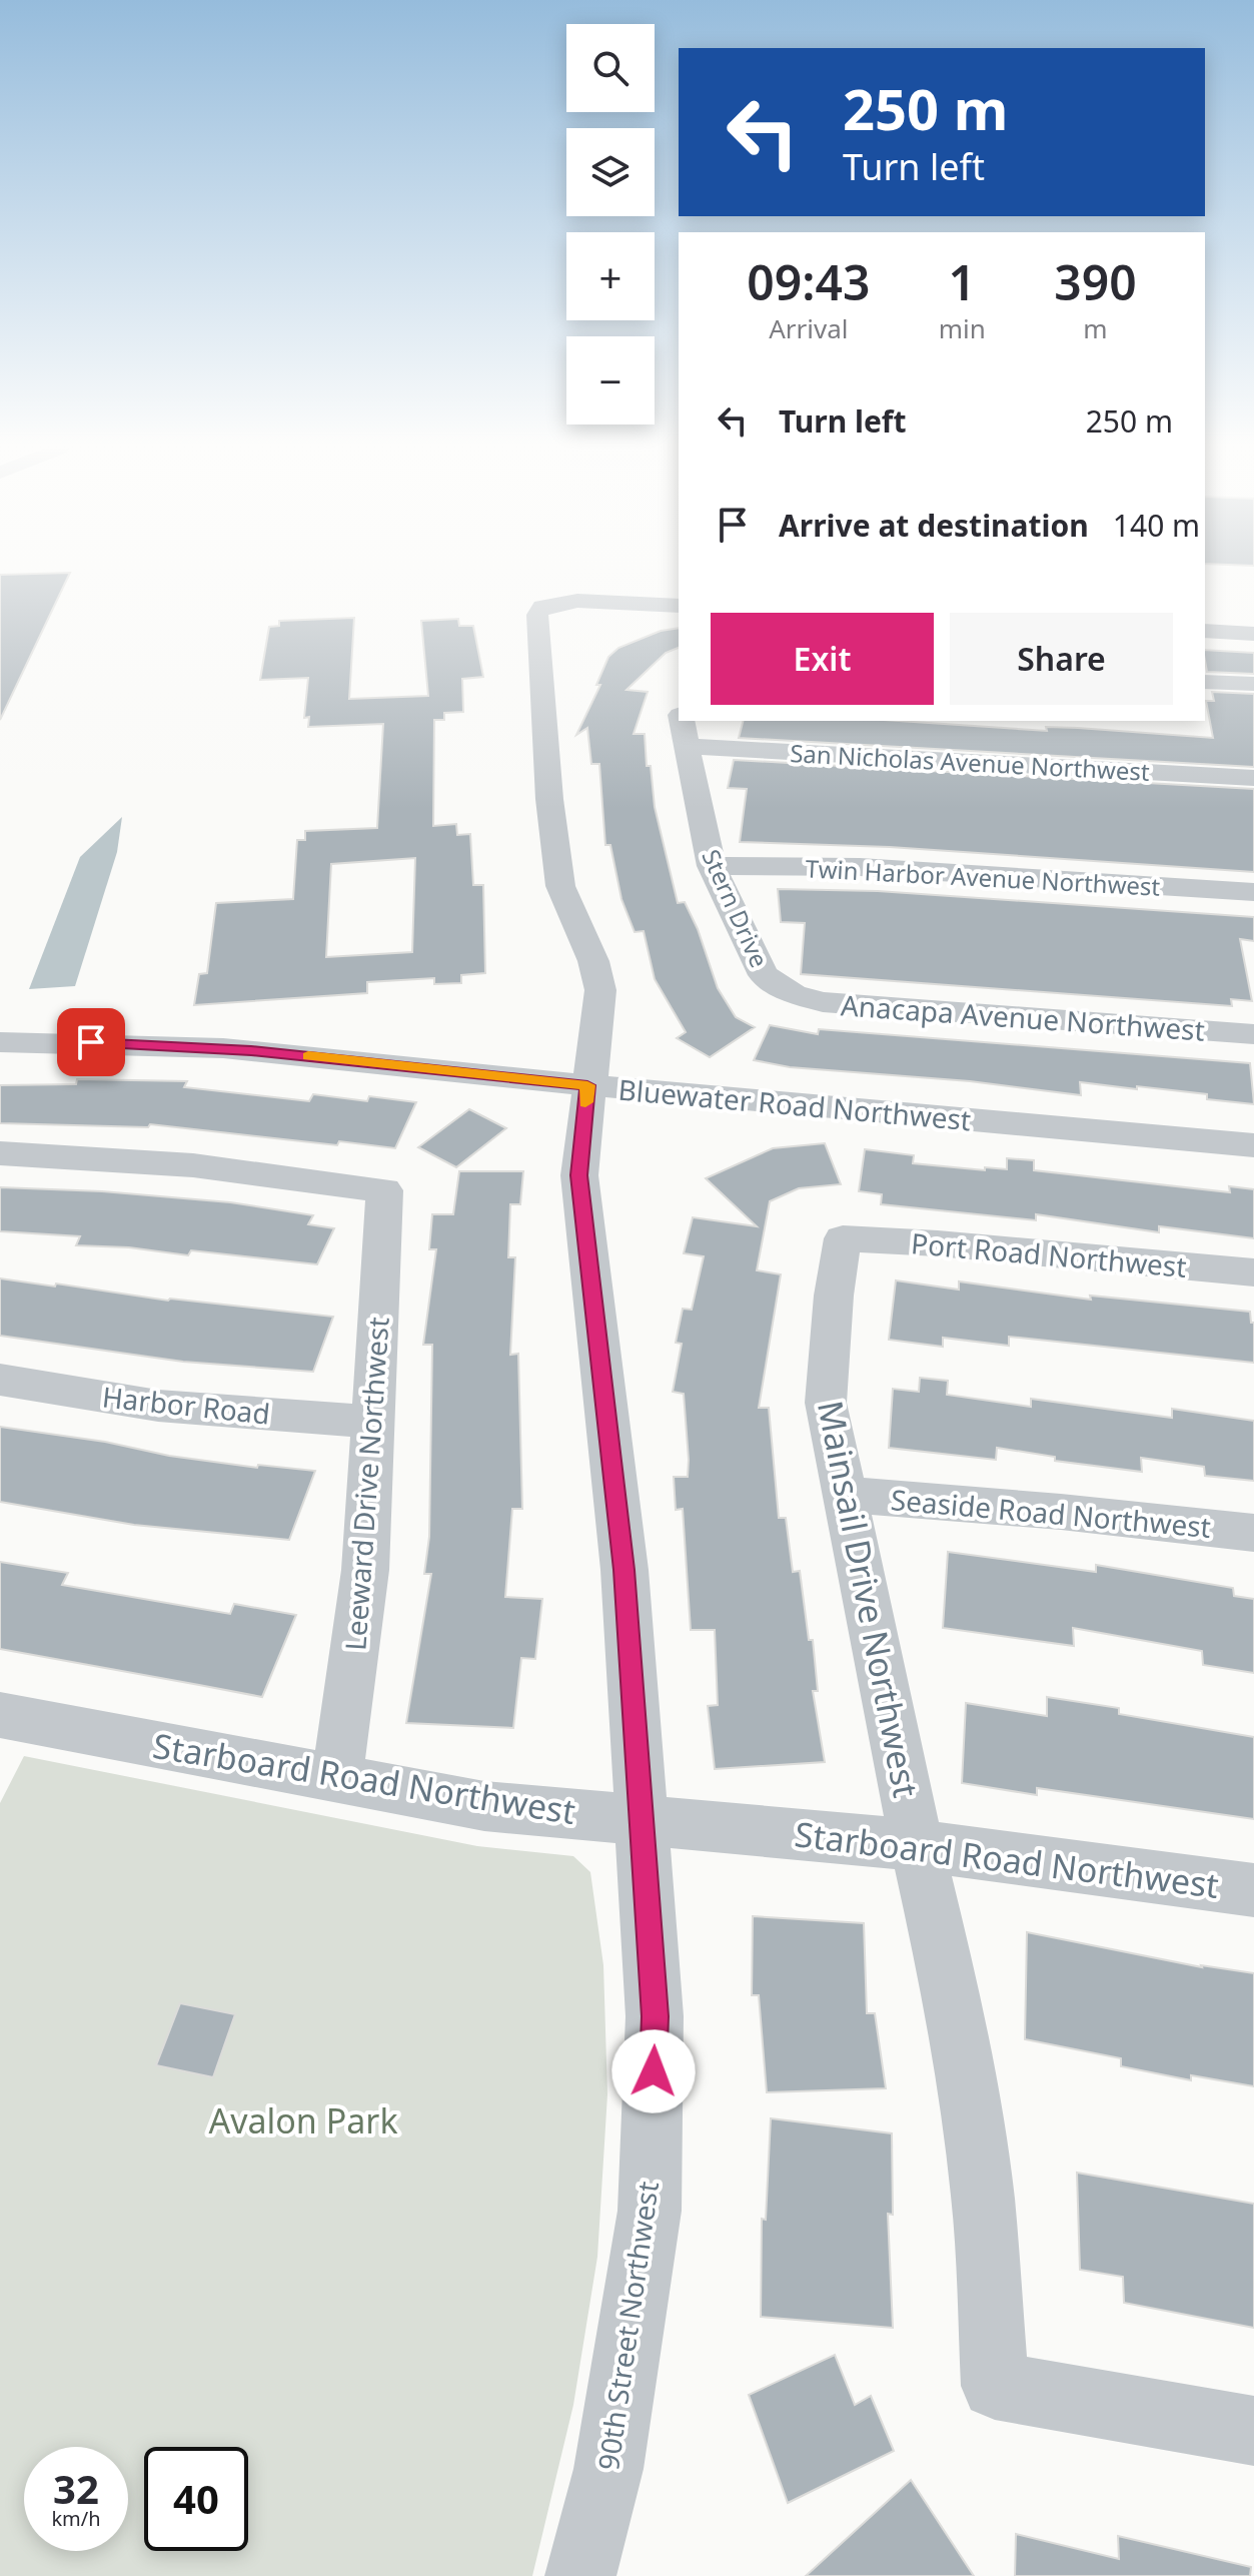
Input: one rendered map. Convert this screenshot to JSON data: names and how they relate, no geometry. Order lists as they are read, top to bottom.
{
  "streets": {
    "street": [
      "San Nicholas Avenue Northwest",
      "Twin Harbor Avenue Northwest",
      "Stern Drive",
      "Anacapa Avenue Northwest",
      "Bluewater Road Northwest",
      "Port Road Northwest",
      "Harbor Road",
      "Leeward Drive Northwest",
      "Seaside Road Northwest",
      "Mainsail Drive Northwest",
      "Starboard Road Northwest",
      "90th Street Northwest"
    ]
  },
  "crossings": [
    ["San Nicholas Avenue Northwest", "Stern Drive"],
    ["Twin Harbor Avenue Northwest", "Stern Drive"],
    ["Stern Drive", "Anacapa Avenue Northwest"],
    ["Bluewater Road Northwest", "90th Street Northwest"],
    ["Port Road Northwest", "Mainsail Drive Northwest"],
    ["Harbor Road", "Leeward Drive Northwest"],
    ["Leeward Drive Northwest", "Starboard Road Northwest"],
    ["Seaside Road Northwest", "Mainsail Drive Northwest"],
    ["Mainsail Drive Northwest", "Starboard Road Northwest"],
    ["Starboard Road Northwest", "90th Street Northwest"]
  ],
  "parks": ["Avalon Park"],
  "page": {
    "map_buttons": ["+", "−"],
    "turn": ["250 m", "Turn left"],
    "eta": [
      "09:43",
      "Arrival",
      "1",
      "min",
      "390",
      "m"
    ],
    "list": [
      {
        "name": "Turn left",
        "value": "250 m"
      },
      {
        "name": "Arrive at destination",
        "value": "140 m"
      }
    ],
    "buttons": ["Exit", "Share"],
    "speed": "32 km/h",
    "limit": "40"
  }
}
